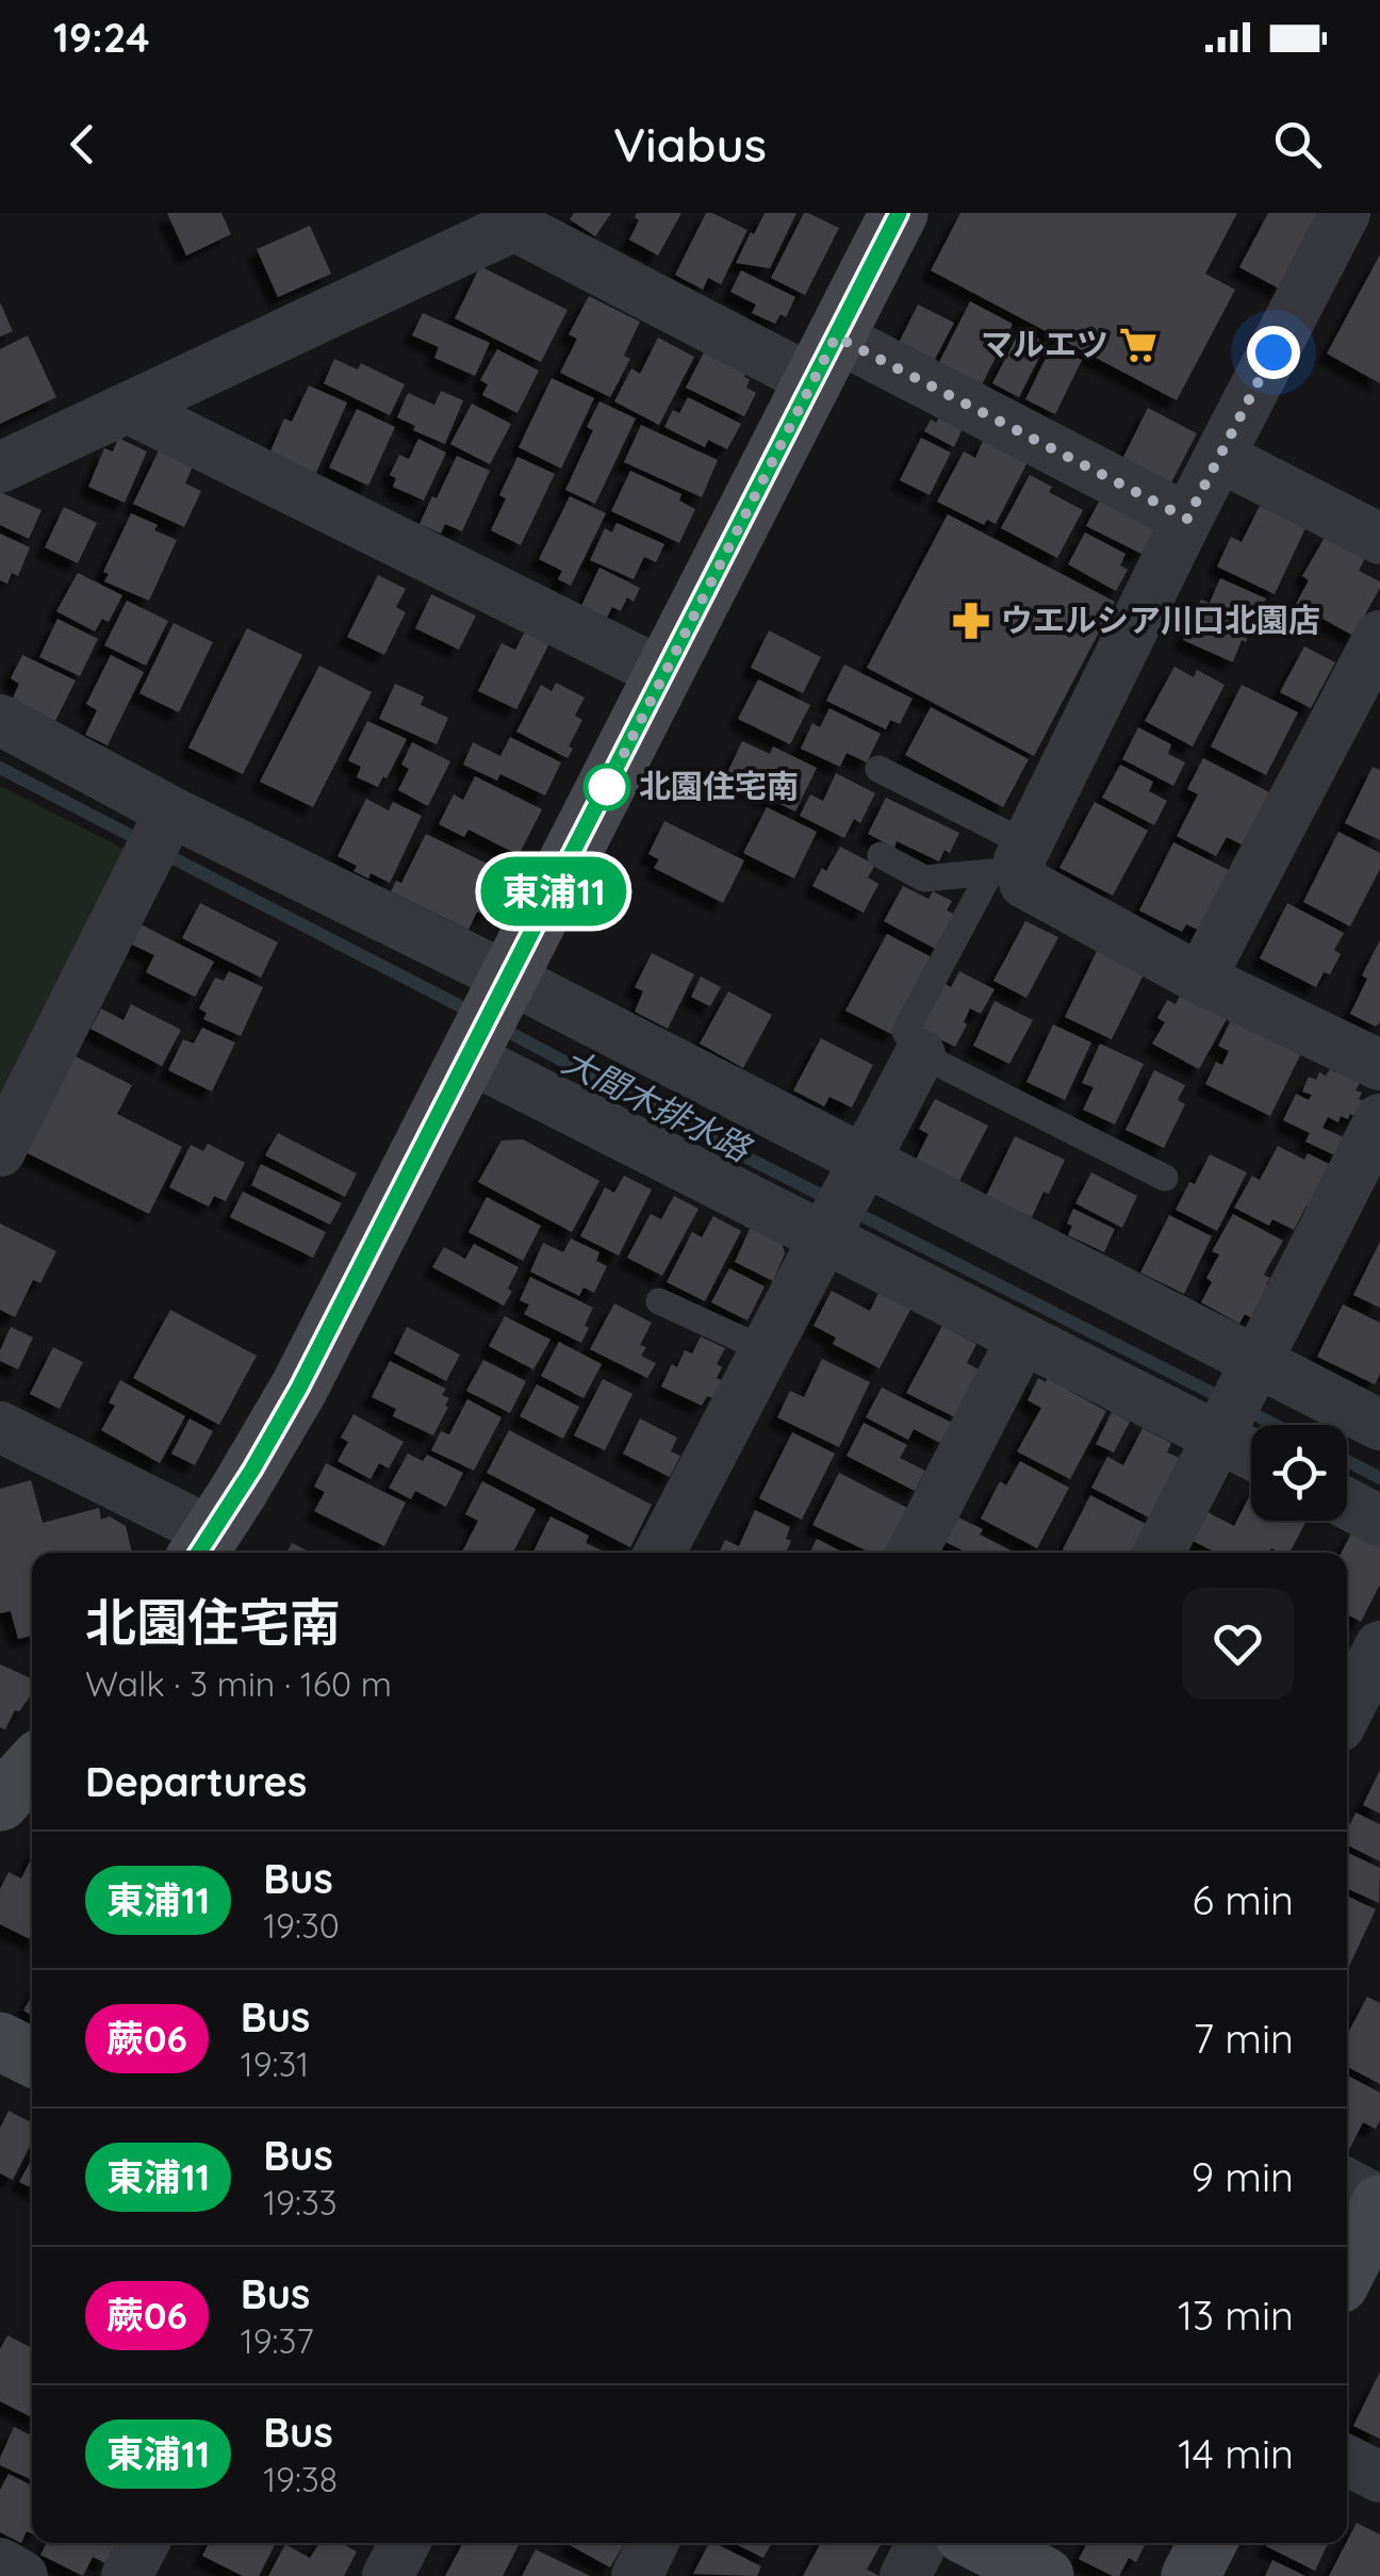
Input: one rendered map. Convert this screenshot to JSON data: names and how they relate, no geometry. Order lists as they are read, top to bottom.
{
  "water": ["大間木排水路"],
  "places": {
    "supermarket": ["マルエツ"],
    "pharmacy": ["ウエルシア川口北園店"],
    "other": ["北園住宅南"]
  },
  "lines": ["bus line 東浦11"],
  "page": {
    "status": "19:24",
    "header": "Viabus",
    "on_map": "東浦11",
    "heading": [
      ["北園住宅南", "Walk · 3 min · 160 m"],
      "Departures"
    ],
    "list": [
      {
        "mark": "東浦11",
        "name": "Bus",
        "note": "19:30",
        "value": "6 min"
      },
      {
        "mark": "蕨06",
        "name": "Bus",
        "note": "19:31",
        "value": "7 min"
      },
      {
        "mark": "東浦11",
        "name": "Bus",
        "note": "19:33",
        "value": "9 min"
      },
      {
        "mark": "蕨06",
        "name": "Bus",
        "note": "19:37",
        "value": "13 min"
      },
      {
        "mark": "東浦11",
        "name": "Bus",
        "note": "19:38",
        "value": "14 min"
      }
    ]
  }
}
